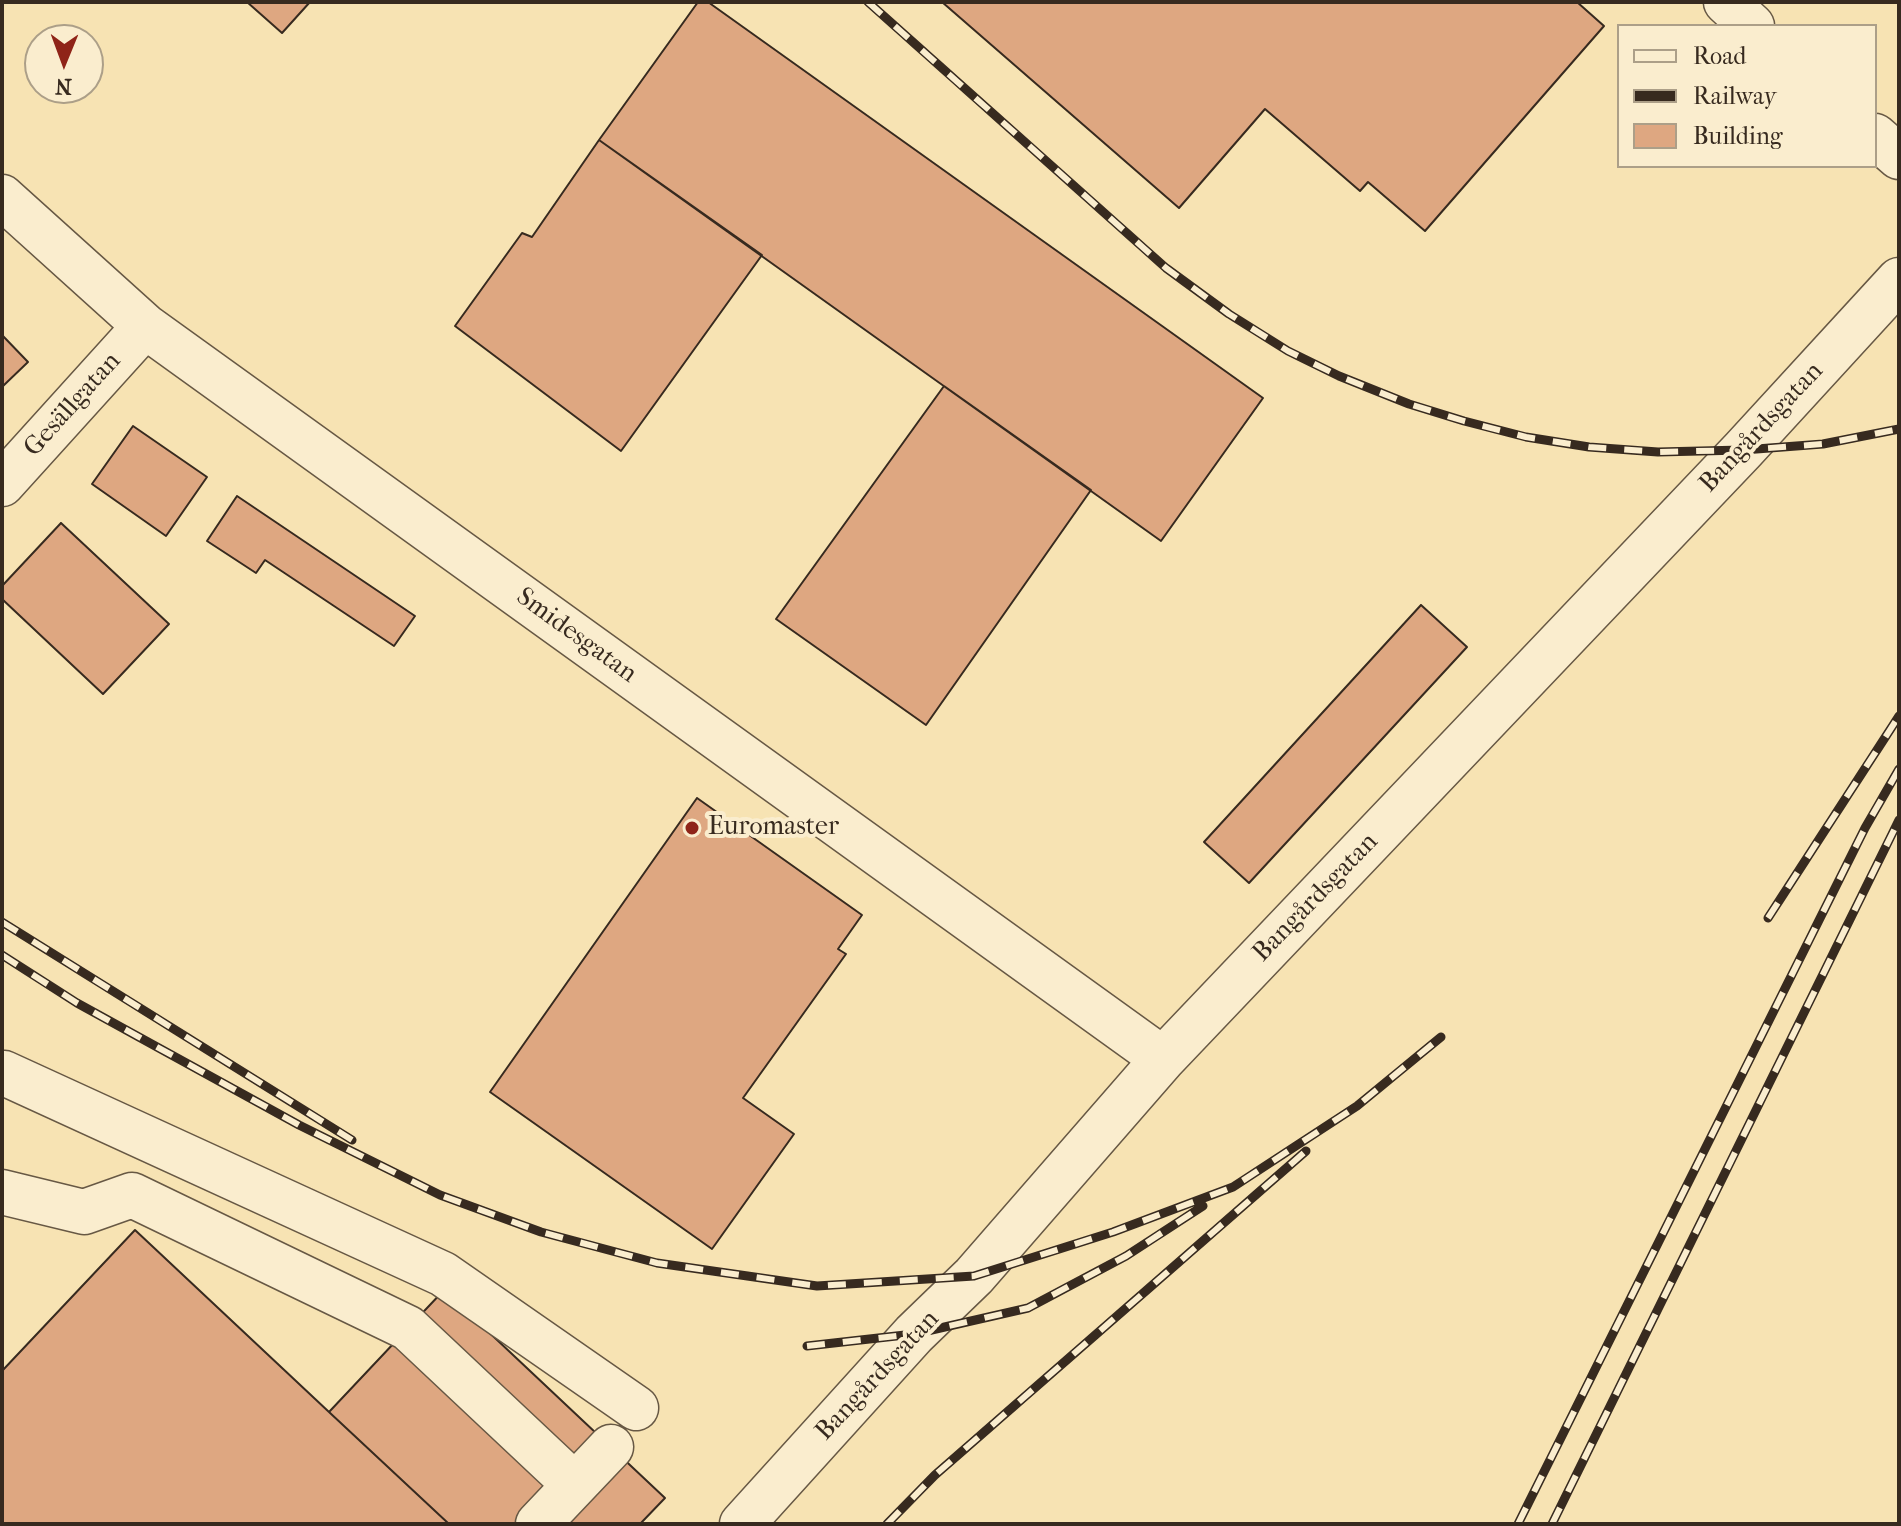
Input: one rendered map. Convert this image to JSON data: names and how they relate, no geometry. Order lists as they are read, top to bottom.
{
  "streets": {
    "street": ["Gesällgatan", "Bangårdsgatan", "Smidesgatan"]
  },
  "crossings": [
    ["Gesällgatan", "Smidesgatan"],
    ["Bangårdsgatan", "Smidesgatan"]
  ],
  "places": ["Euromaster"],
  "legend": ["Road", "Railway", "Building"],
  "north": "bottom"
}
